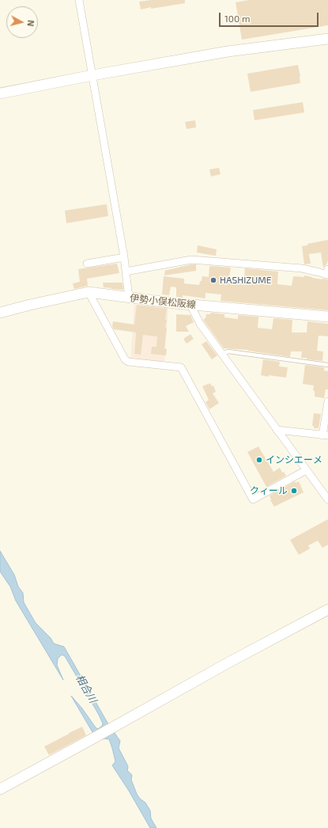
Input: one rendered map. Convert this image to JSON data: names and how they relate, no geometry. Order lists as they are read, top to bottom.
{
  "streets": {
    "street": ["伊勢小俣松阪線"]
  },
  "water": ["相合川"],
  "places": ["HASHIZUME", "インシエーメ", "クィール"],
  "scale_bar": "100 m",
  "north": "right"
}
